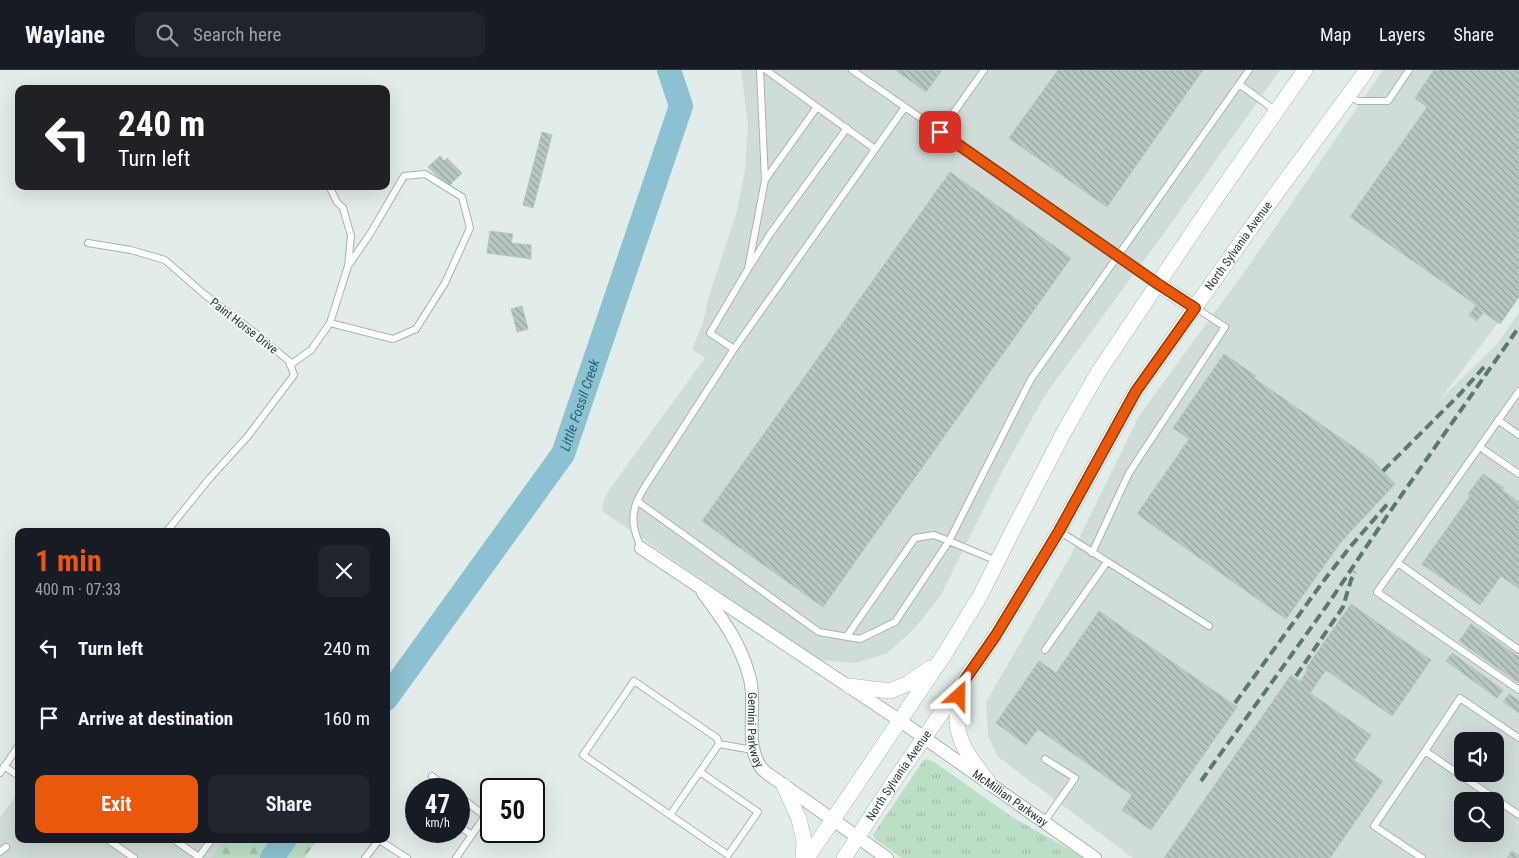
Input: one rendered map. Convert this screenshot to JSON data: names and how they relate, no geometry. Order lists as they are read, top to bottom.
{
  "streets": {
    "main road": ["North Sylvania Avenue"],
    "street": ["Gemini Parkway", "McMillian Parkway"],
    "lane": ["Paint Horse Drive"]
  },
  "crossings": [
    ["North Sylvania Avenue", "Gemini Parkway"],
    ["North Sylvania Avenue", "McMillian Parkway"],
    ["Gemini Parkway", "McMillian Parkway"]
  ],
  "water": ["Little Fossil Creek"],
  "page": {
    "header": "Waylane",
    "search": "Search here",
    "nav": ["Map", "Layers", "Share"],
    "turn": ["240 m", "Turn left"],
    "heading": ["1 min", "400 m · 07:33"],
    "list": [
      {
        "name": "Turn left",
        "value": "240 m"
      },
      {
        "name": "Arrive at destination",
        "value": "160 m"
      }
    ],
    "buttons": ["Exit", "Share"],
    "speed": "47 km/h",
    "limit": "50"
  }
}
